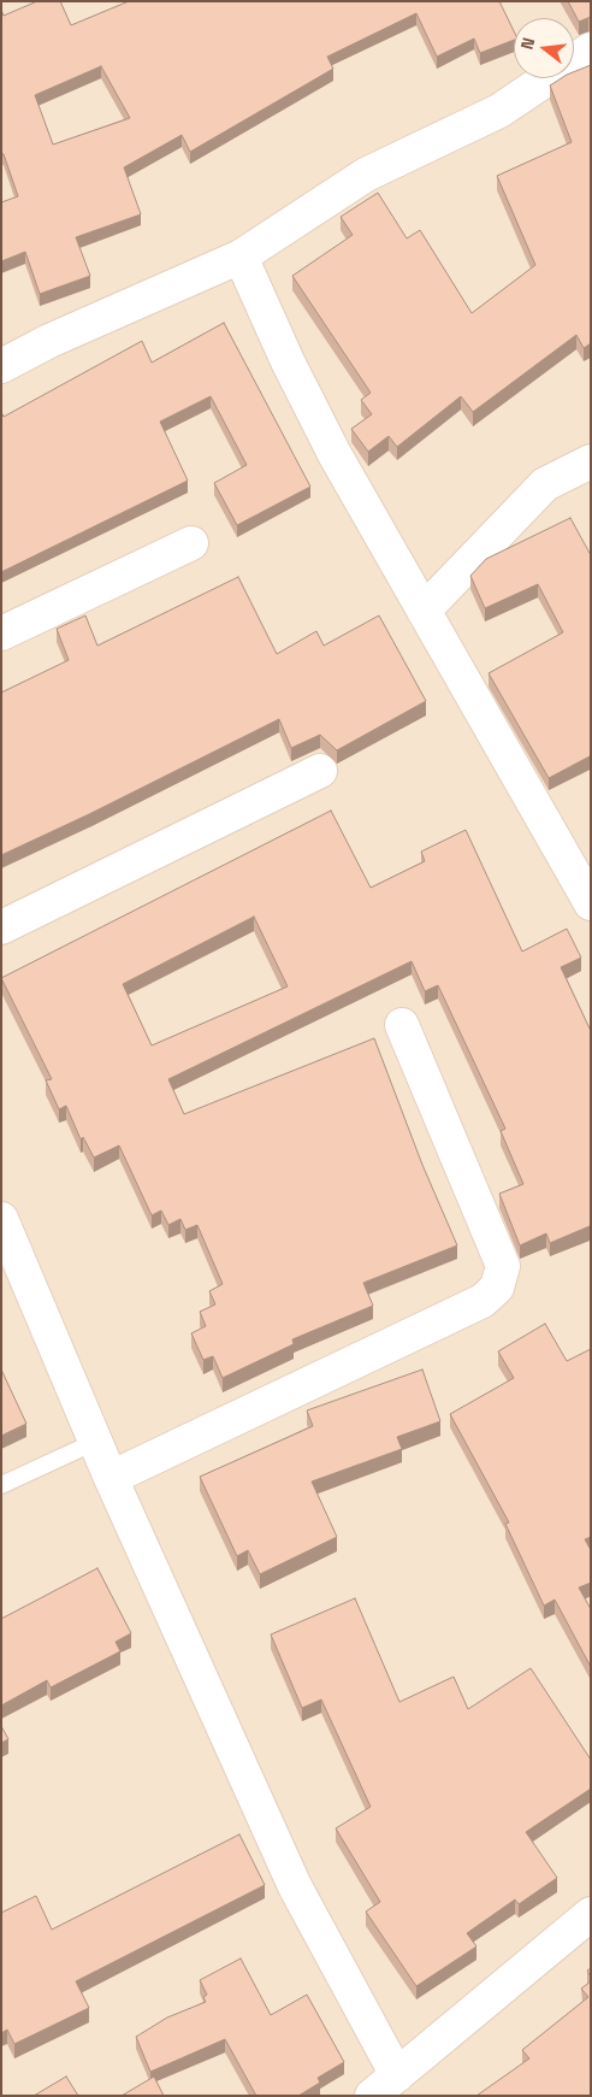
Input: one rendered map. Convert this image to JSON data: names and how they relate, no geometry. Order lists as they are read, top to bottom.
{
  "north": "left"
}
